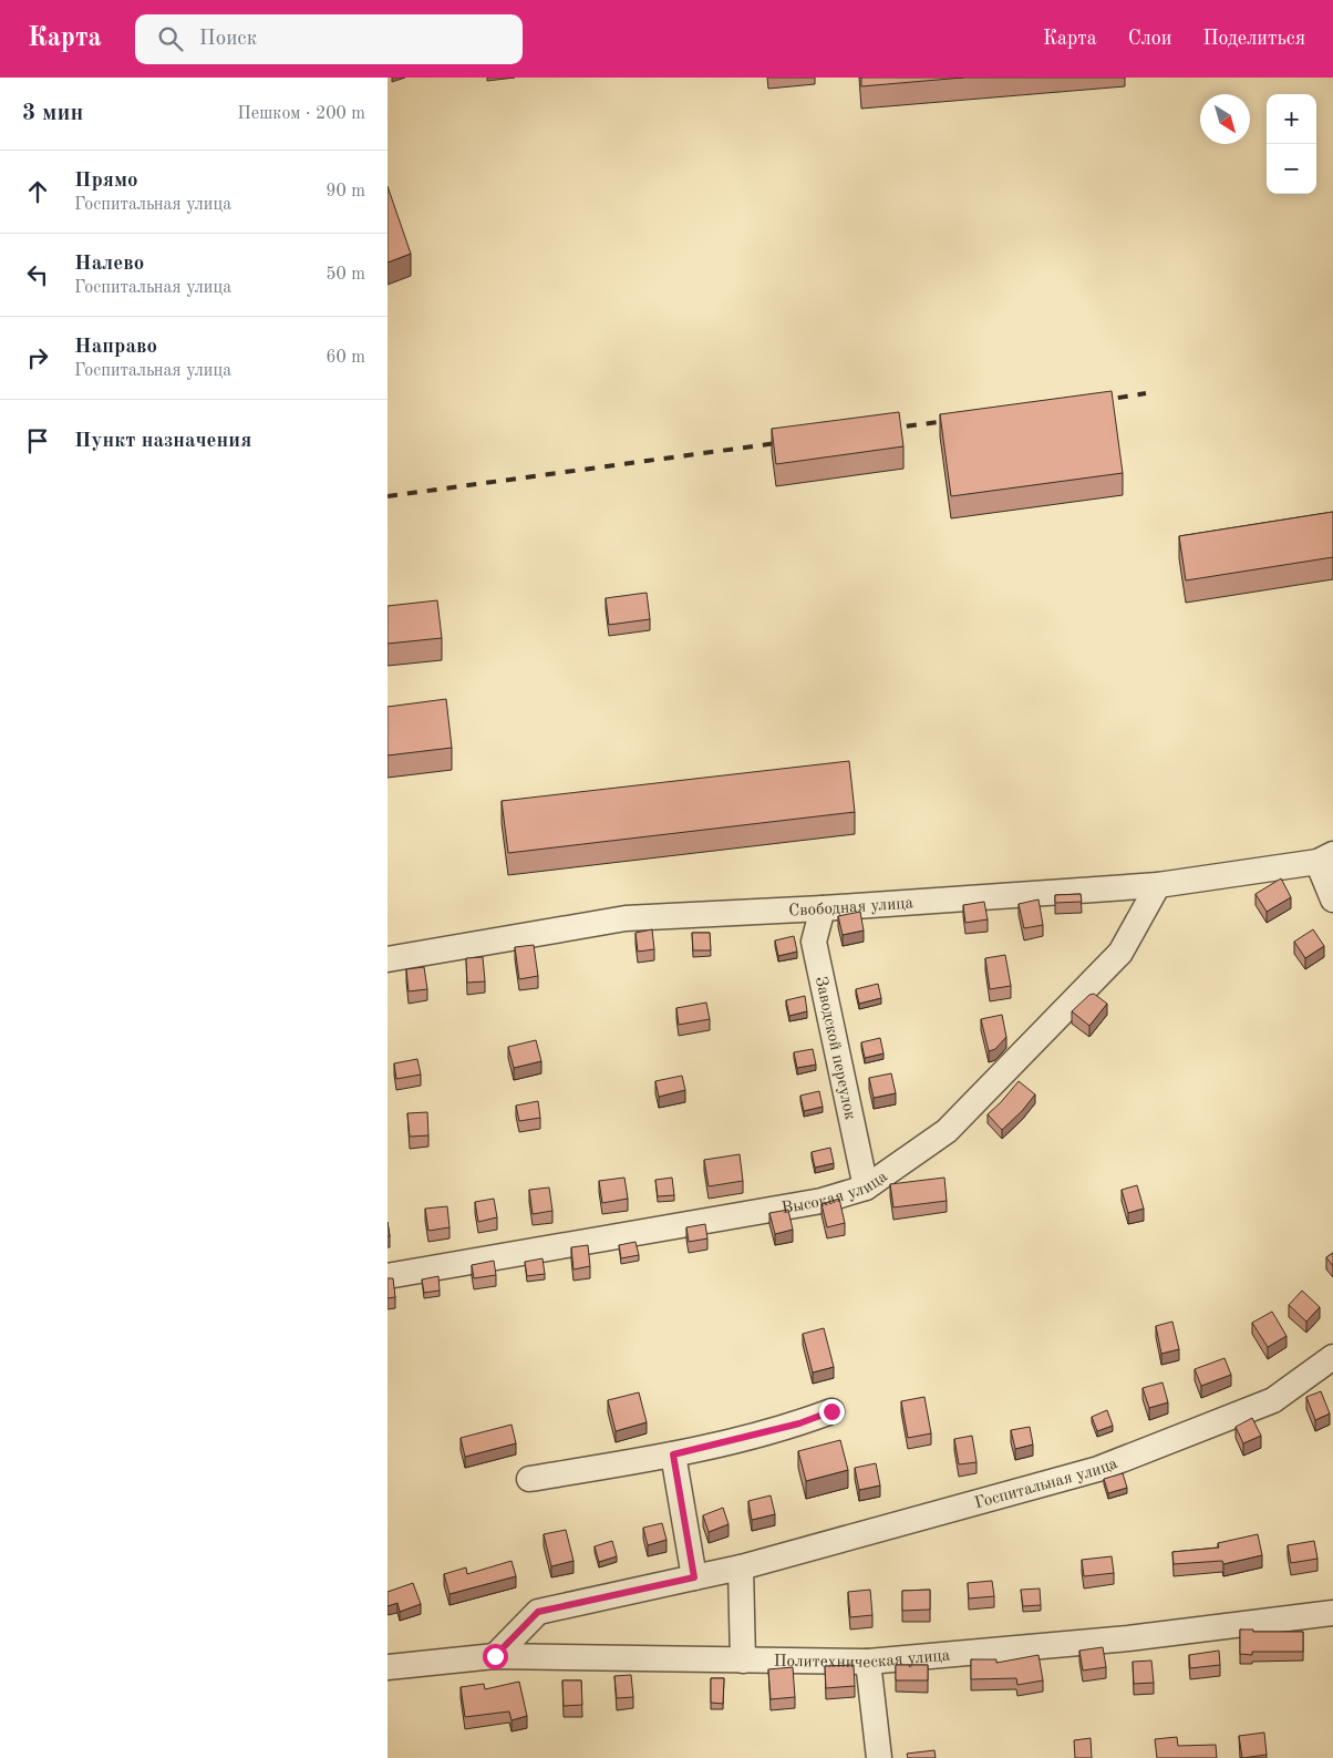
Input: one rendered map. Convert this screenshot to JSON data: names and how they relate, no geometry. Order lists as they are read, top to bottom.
{
  "streets": {
    "street": [
      "Свободная улица",
      "Заводской переулок",
      "Высокая улица",
      "Госпитальная улица",
      "Политехническая улица"
    ]
  },
  "crossings": [
    ["Свободная улица", "Заводской переулок"],
    ["Свободная улица", "Высокая улица"],
    ["Заводской переулок", "Высокая улица"],
    ["Госпитальная улица", "Политехническая улица"]
  ],
  "north": "bottom right",
  "page": {
    "header": "Карта",
    "search": "Поиск",
    "nav": ["Карта", "Слои", "Поделиться"],
    "heading": ["3 мин", "Пешком · 200 m"],
    "map_buttons": ["+", "−"],
    "list": [
      ["Прямо", "Госпитальная улица", "90 m"],
      ["Налево", "Госпитальная улица", "50 m"],
      ["Направо", "Госпитальная улица", "60 m"],
      "Пункт назначения"
    ]
  }
}
